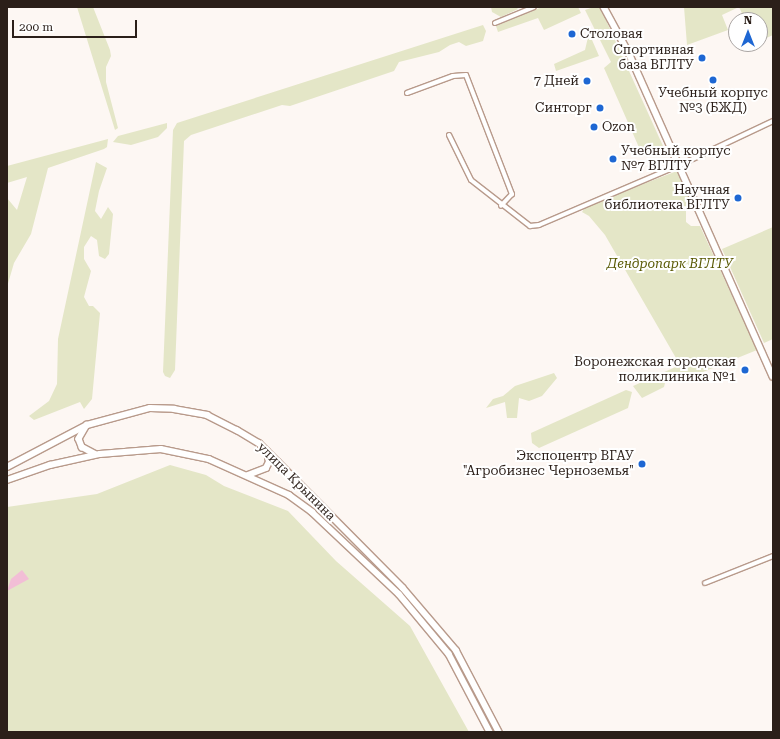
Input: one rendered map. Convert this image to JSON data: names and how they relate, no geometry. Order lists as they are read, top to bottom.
{
  "streets": {
    "main road": ["улица Крынина"]
  },
  "parks": ["Дендропарк ВГЛТУ"],
  "places": [
    "Столовая",
    "Спортивная база ВГЛТУ",
    "Учебный корпус №3 (БЖД)",
    "7 Дней",
    "Синторг",
    "Ozon",
    "Учебный корпус №7 ВГЛТУ",
    "Научная библиотека ВГЛТУ",
    "Воронежская городская поликлиника №1",
    "Экспоцентр ВГАУ \"Агробизнес Черноземья\""
  ],
  "scale_bar": "200 m",
  "north": "top"
}
